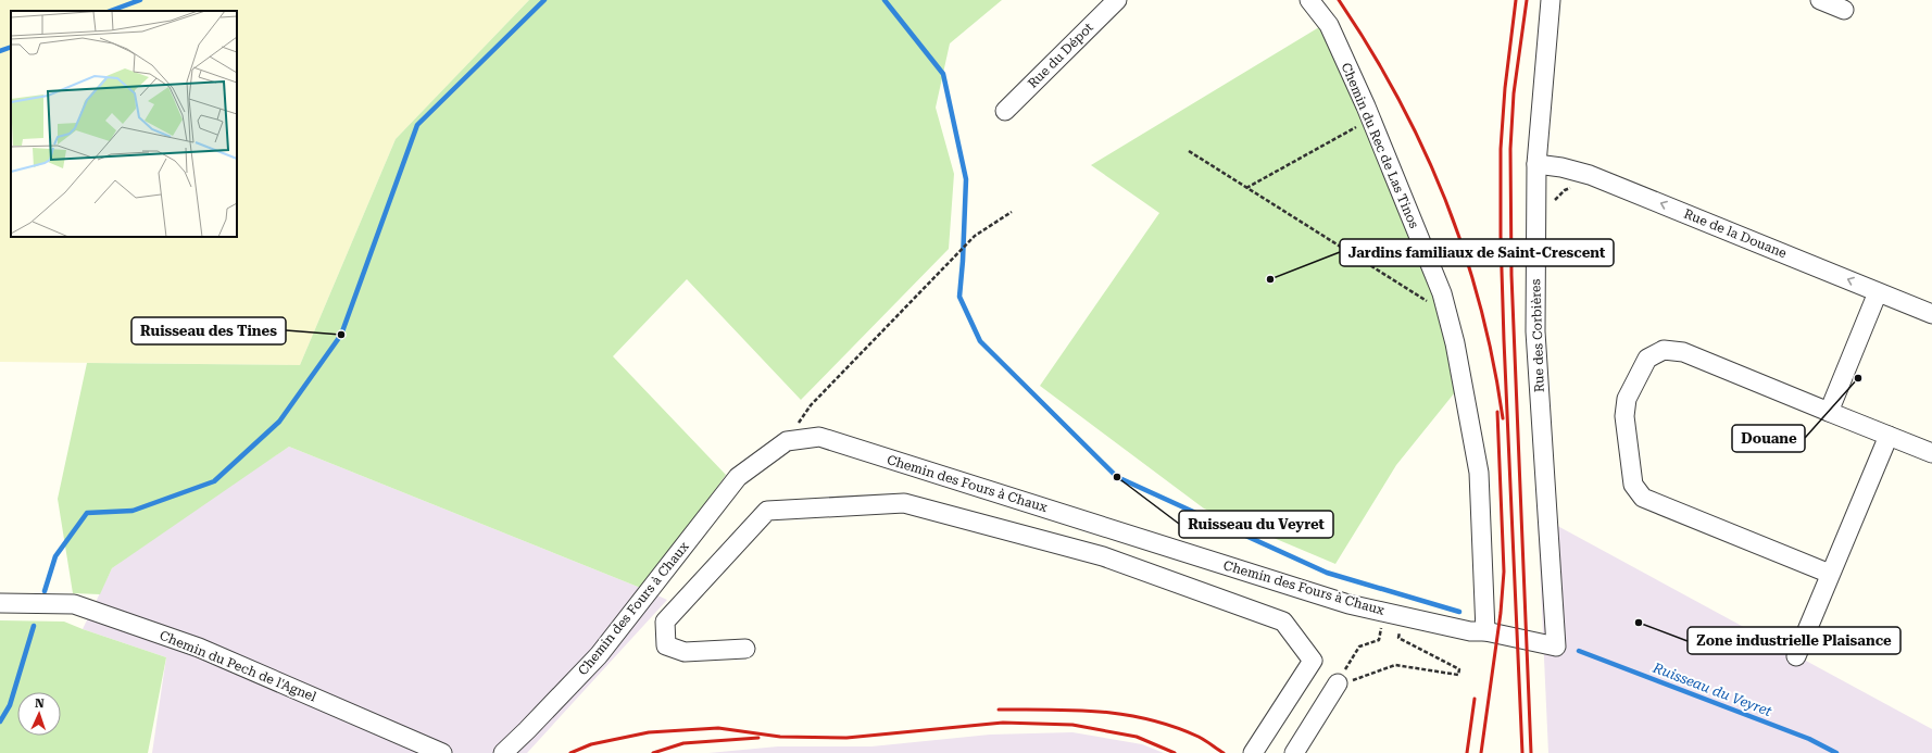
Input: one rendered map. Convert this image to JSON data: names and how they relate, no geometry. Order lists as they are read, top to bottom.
{
  "streets": {
    "street": [
      "Rue du Dépot",
      "Chemin du Rec de Las Tinos",
      "Rue de la Douane",
      "Rue des Corbières",
      "Chemin des Fours à Chaux",
      "Chemin du Pech de l'Agnel"
    ]
  },
  "crossings": [
    ["Chemin du Rec de Las Tinos", "Chemin des Fours à Chaux"],
    ["Rue de la Douane", "Rue des Corbières"],
    ["Rue des Corbières", "Chemin des Fours à Chaux"]
  ],
  "one_way": ["Rue de la Douane"],
  "water": ["Ruisseau du Veyret"],
  "places": [
    "Jardins familiaux de Saint-Crescent",
    "Ruisseau des Tines",
    "Douane",
    "Ruisseau du Veyret",
    "Zone industrielle Plaisance"
  ],
  "north": "top"
}
